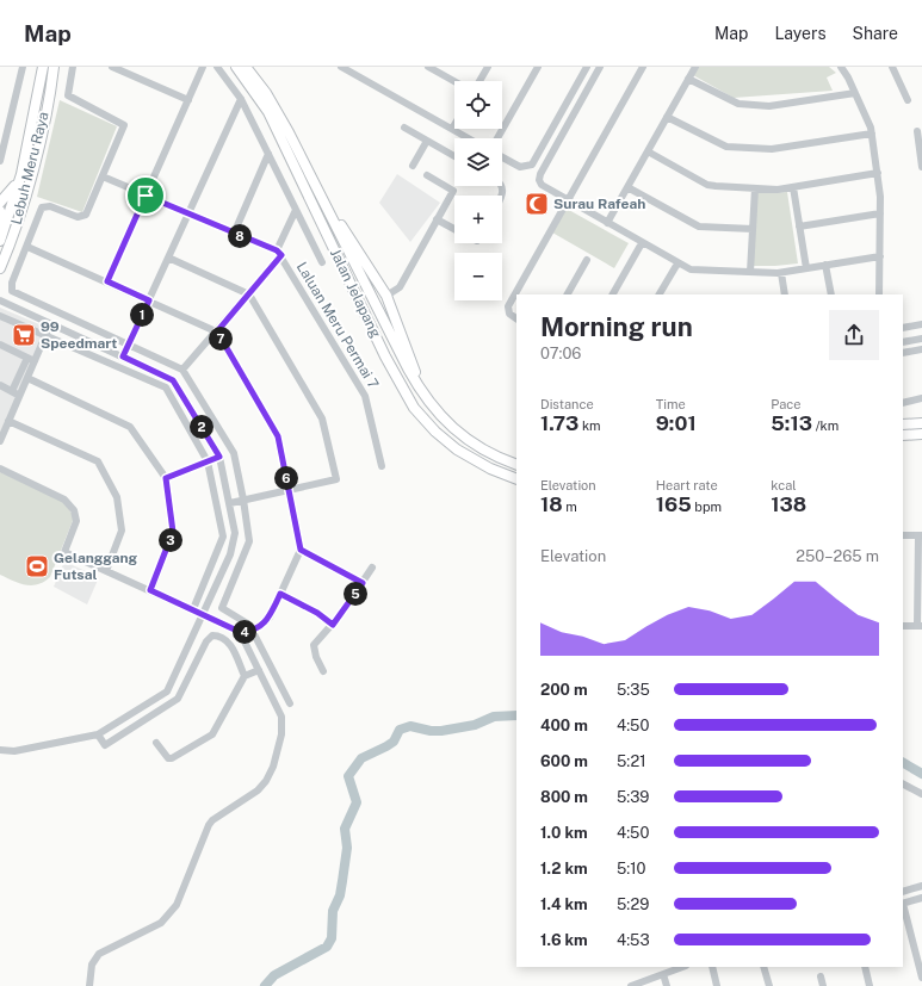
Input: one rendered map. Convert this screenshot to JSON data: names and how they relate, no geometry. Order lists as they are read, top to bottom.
{
  "streets": {
    "main road": ["Lebuh Meru Raya", "Jalan Jelapang"],
    "street": ["Laluan Meru Permai 7"]
  },
  "places": {
    "mosque": ["Surau Rafeah"],
    "supermarket": ["99 Speedmart"],
    "sports": ["Gelanggang Futsal"]
  },
  "page": {
    "header": "Map",
    "nav": ["Map", "Layers", "Share"],
    "map_buttons": ["+", "−"],
    "pins": [
      "8",
      "1",
      "7",
      "2",
      "6",
      "3",
      "5",
      "4"
    ],
    "heading": ["Morning run", "07:06"],
    "stats": [
      ["Distance", "1.73 km"],
      ["Time", "9:01"],
      ["Pace", "5:13 /km"],
      ["Elevation", "18 m"],
      ["Heart rate", "165 bpm"],
      ["kcal", "138"]
    ],
    "chart": ["Elevation", "250–265 m"],
    "list": [
      {
        "name": "200 m",
        "note": "5:35"
      },
      {
        "name": "400 m",
        "note": "4:50"
      },
      {
        "name": "600 m",
        "note": "5:21"
      },
      {
        "name": "800 m",
        "note": "5:39"
      },
      {
        "name": "1.0 km",
        "note": "4:50"
      },
      {
        "name": "1.2 km",
        "note": "5:10"
      },
      {
        "name": "1.4 km",
        "note": "5:29"
      },
      {
        "name": "1.6 km",
        "note": "4:53"
      }
    ]
  }
}
